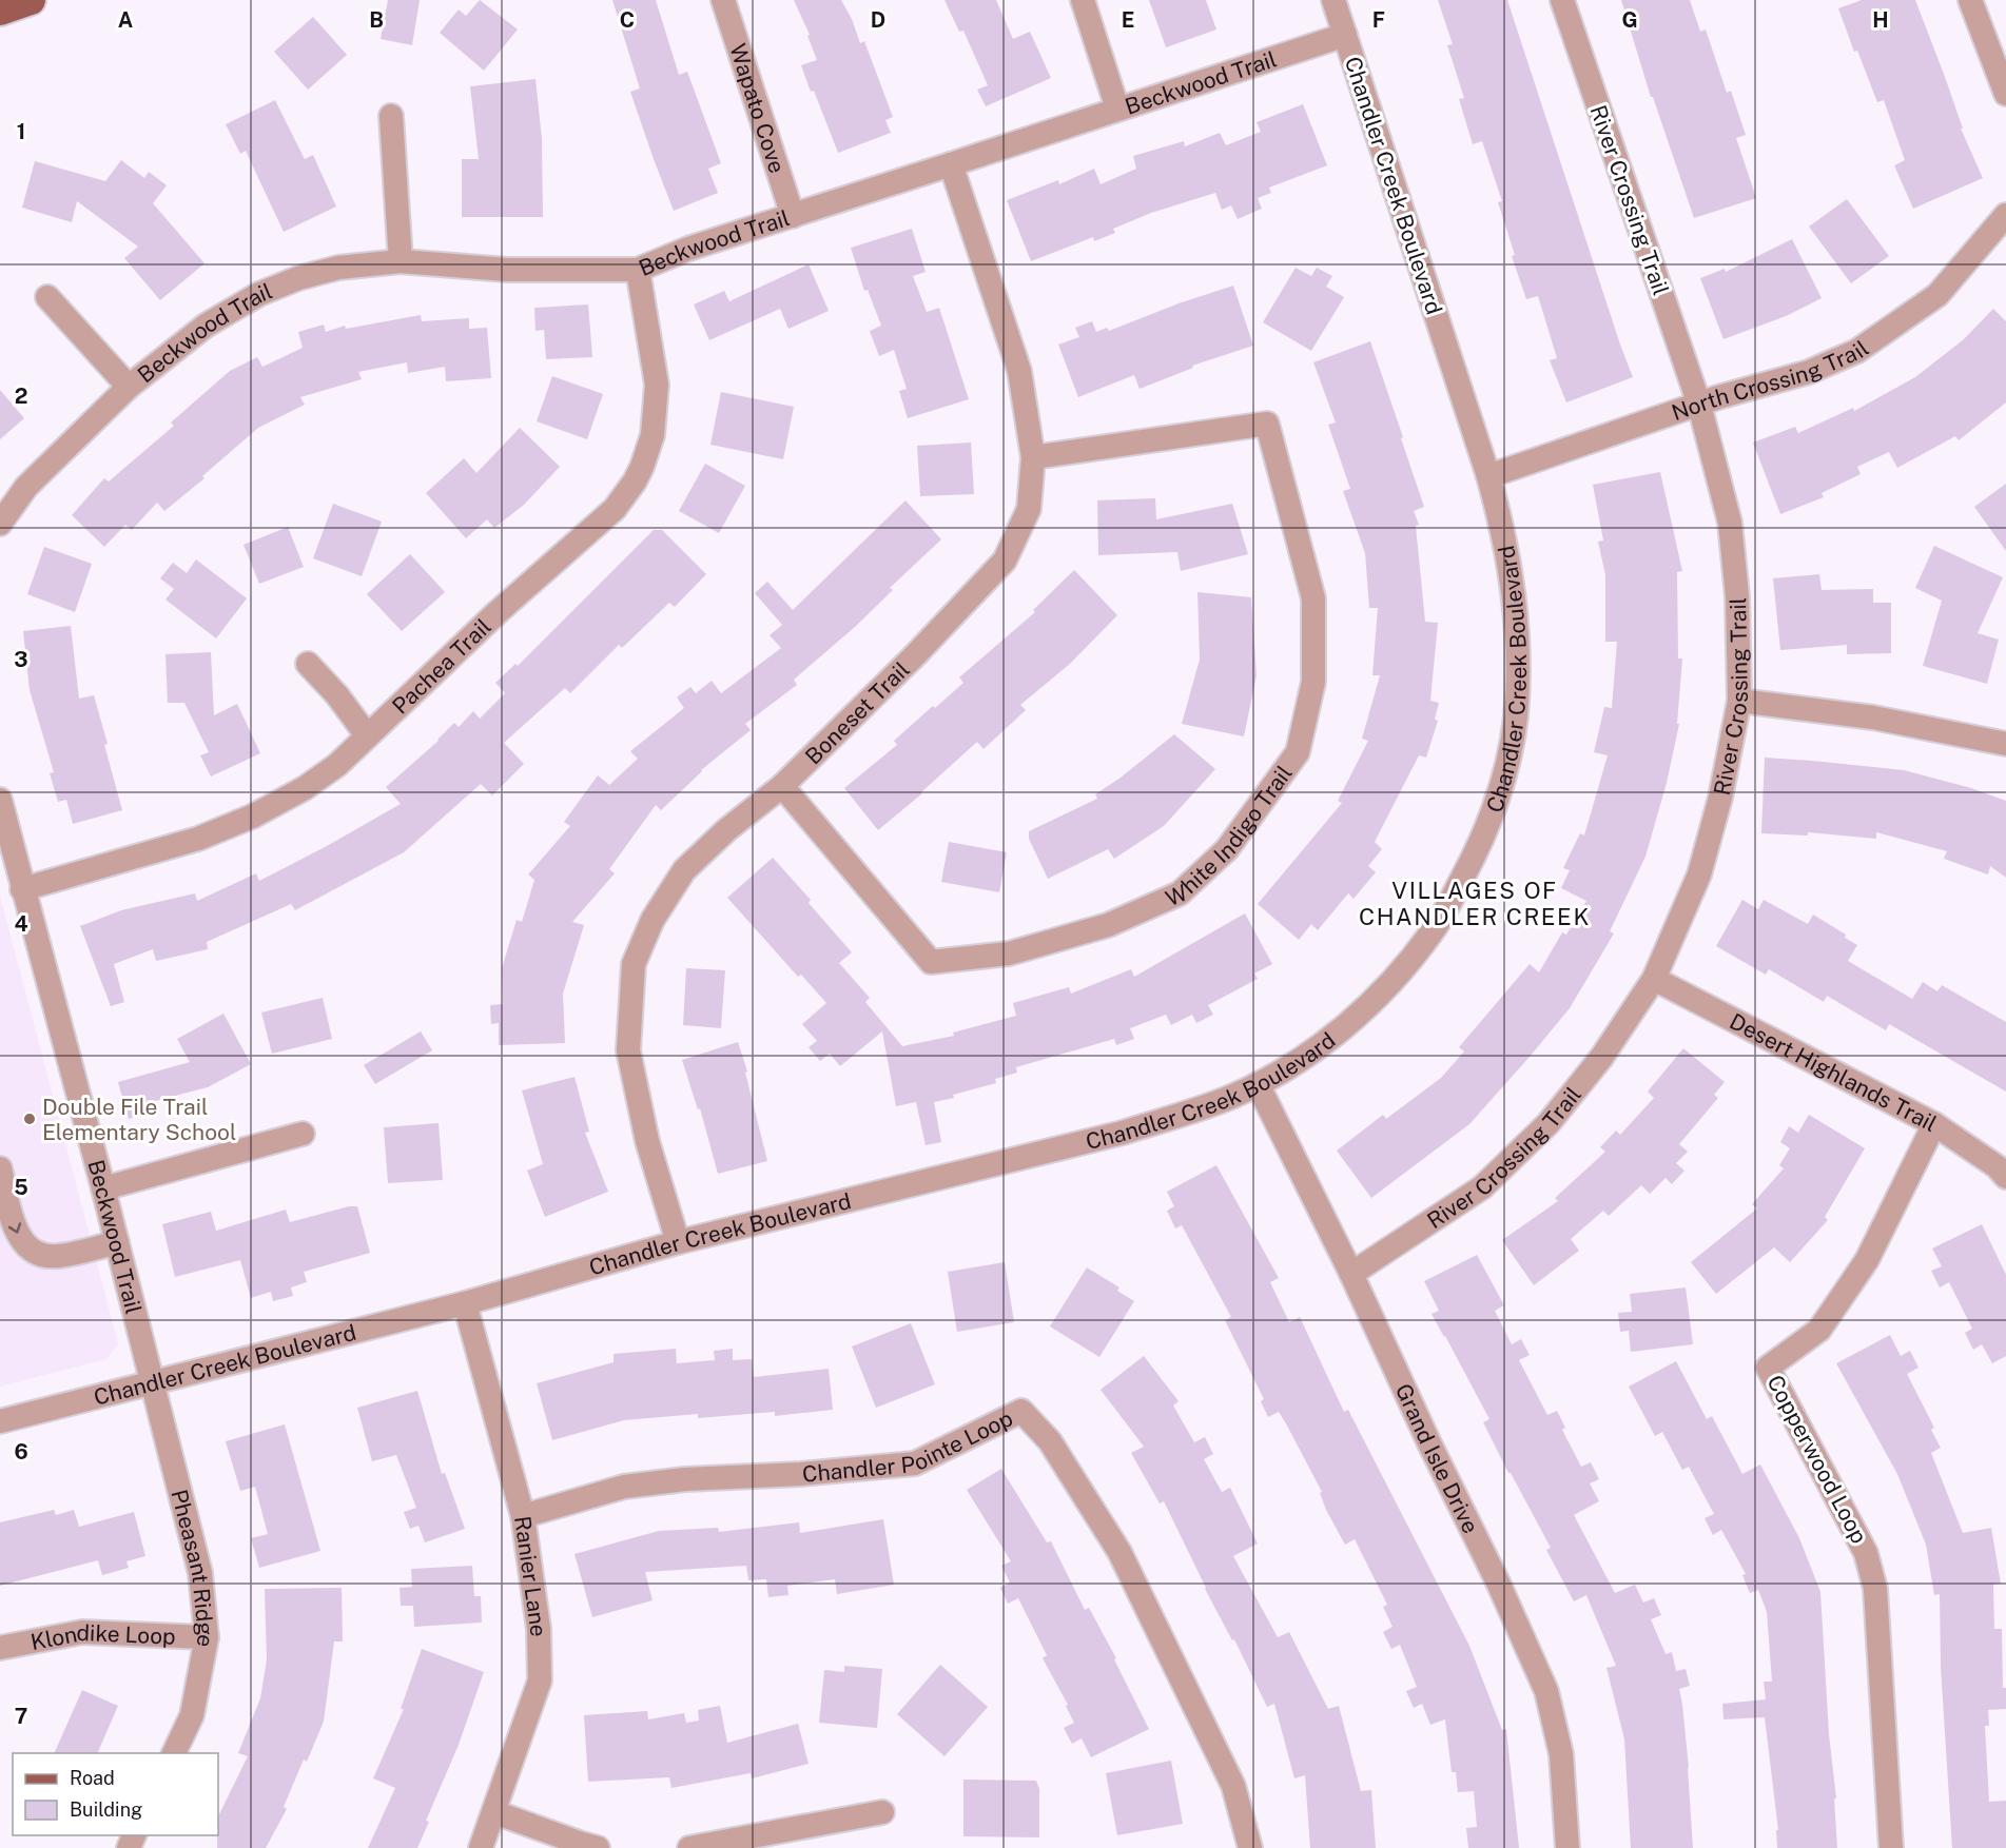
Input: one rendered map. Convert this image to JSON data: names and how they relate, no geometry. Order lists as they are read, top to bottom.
{
  "streets": {
    "street": [
      "Beckwood Trail",
      "Wapato Cove",
      "Chandler Creek Boulevard",
      "River Crossing Trail",
      "North Crossing Trail",
      "Pachea Trail",
      "Boneset Trail",
      "White Indigo Trail",
      "Desert Highlands Trail",
      "Chandler Pointe Loop",
      "Grand Isle Drive",
      "Copperwood Loop",
      "Pheasant Ridge",
      "Ranier Lane",
      "Klondike Loop"
    ]
  },
  "crossings": [
    ["Beckwood Trail", "Wapato Cove"],
    ["Beckwood Trail", "Chandler Creek Boulevard"],
    ["Beckwood Trail", "Pachea Trail"],
    ["Beckwood Trail", "Boneset Trail"],
    ["Beckwood Trail", "Pheasant Ridge"],
    ["Chandler Creek Boulevard", "North Crossing Trail"],
    ["Chandler Creek Boulevard", "Boneset Trail"],
    ["Chandler Creek Boulevard", "Grand Isle Drive"],
    ["Chandler Creek Boulevard", "Pheasant Ridge"],
    ["Chandler Creek Boulevard", "Ranier Lane"],
    ["River Crossing Trail", "North Crossing Trail"],
    ["River Crossing Trail", "Desert Highlands Trail"],
    ["River Crossing Trail", "Grand Isle Drive"],
    ["Boneset Trail", "White Indigo Trail"],
    ["Desert Highlands Trail", "Copperwood Loop"],
    ["Chandler Pointe Loop", "Ranier Lane"],
    ["Pheasant Ridge", "Klondike Loop"]
  ],
  "districts": ["VILLAGES OF CHANDLER CREEK"],
  "places": ["Double File Trail Elementary School"],
  "legend": ["Road", "Building"],
  "grid": {
    "columns": [
      "A",
      "B",
      "C",
      "D",
      "E",
      "F",
      "G",
      "H"
    ],
    "rows": [
      "1",
      "2",
      "3",
      "4",
      "5",
      "6",
      "7"
    ]
  }
}
